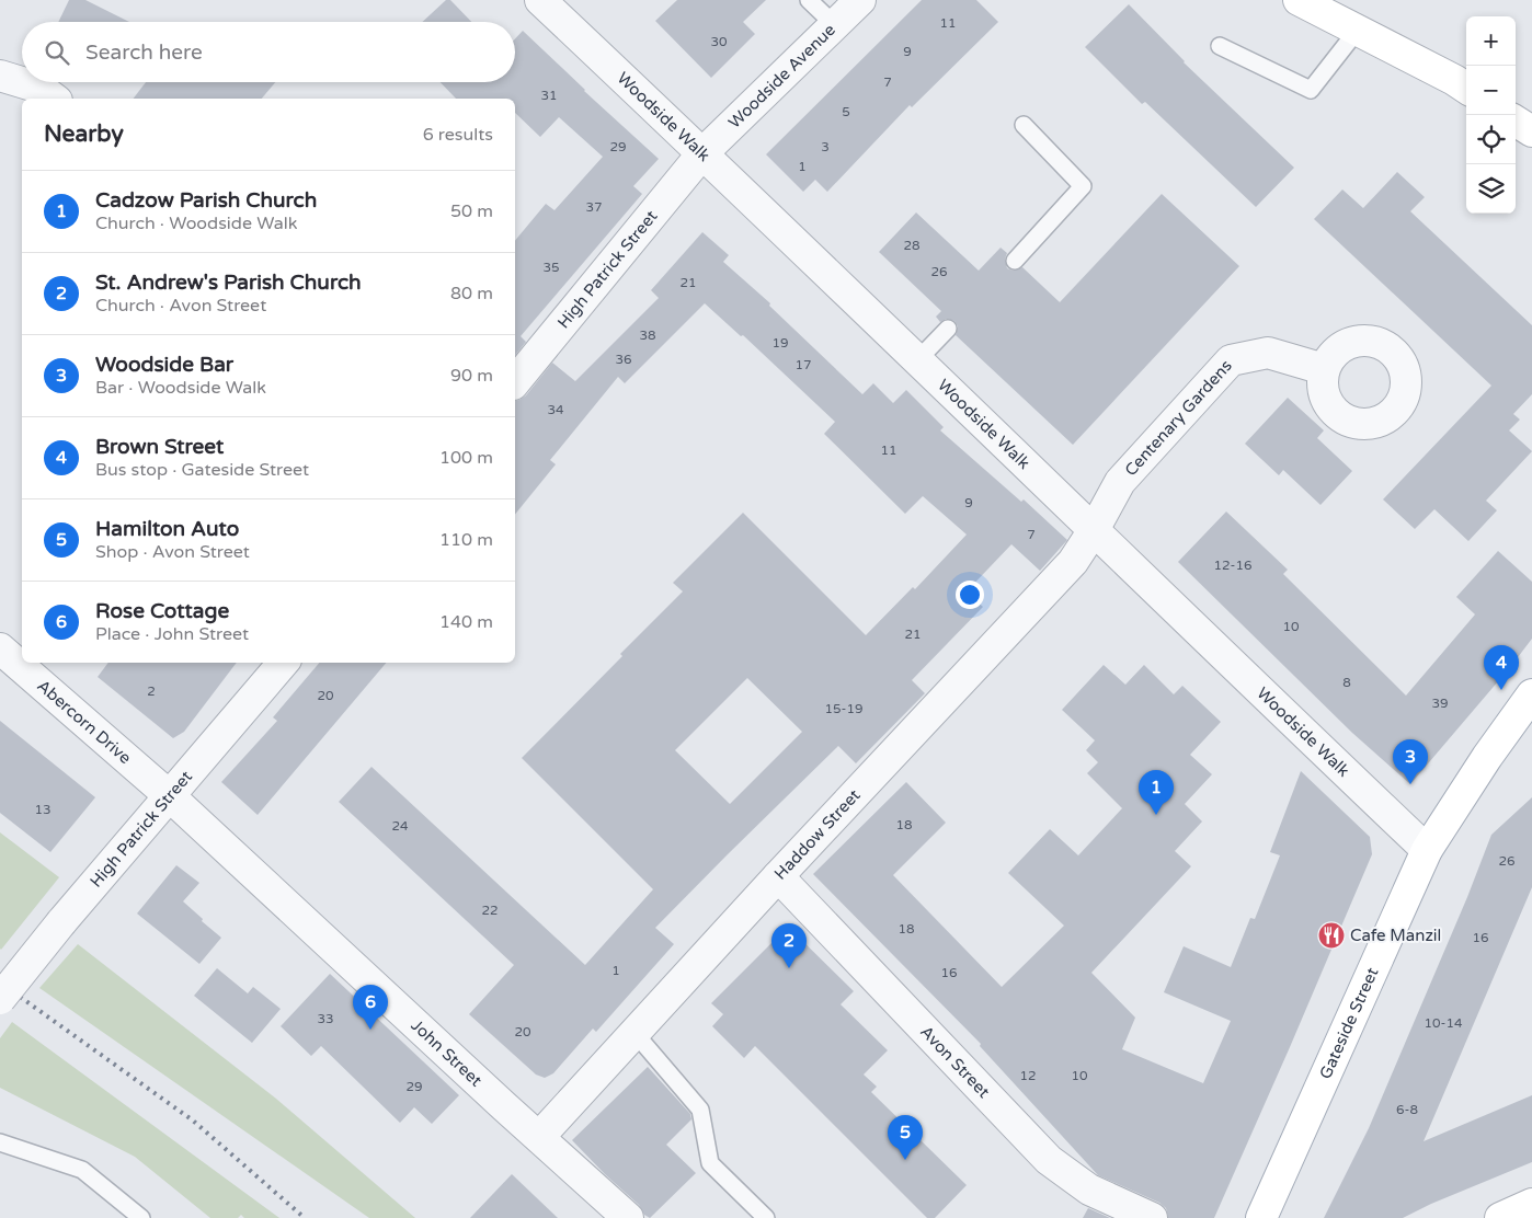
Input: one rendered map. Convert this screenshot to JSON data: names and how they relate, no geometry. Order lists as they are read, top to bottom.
{
  "streets": {
    "main road": ["Gateside Street"],
    "street": [
      "Woodside Avenue",
      "Woodside Walk",
      "High Patrick Street",
      "Centenary Gardens",
      "Abercorn Drive",
      "Haddow Street",
      "John Street",
      "Avon Street"
    ]
  },
  "crossings": [
    ["Woodside Avenue", "Woodside Walk"],
    ["Woodside Avenue", "High Patrick Street"],
    ["Woodside Walk", "High Patrick Street"],
    ["Woodside Walk", "Centenary Gardens"],
    ["Woodside Walk", "Haddow Street"],
    ["Woodside Walk", "Gateside Street"],
    ["High Patrick Street", "Abercorn Drive"],
    ["High Patrick Street", "John Street"],
    ["Centenary Gardens", "Haddow Street"],
    ["Abercorn Drive", "John Street"],
    ["Haddow Street", "John Street"],
    ["Haddow Street", "Avon Street"]
  ],
  "places": {
    "restaurant": ["Cafe Manzil"]
  },
  "house_numbers": [
    "11",
    "30",
    "9",
    "7",
    "31",
    "5",
    "29",
    "3",
    "1",
    "37",
    "28",
    "35",
    "26",
    "21",
    "38",
    "19",
    "36",
    "17",
    "34",
    "11",
    "9",
    "7",
    "12-16",
    "10",
    "21",
    "8",
    "2",
    "20",
    "39",
    "15-19",
    "13",
    "18",
    "24",
    "26",
    "22",
    "18",
    "16",
    "1",
    "16",
    "33",
    "10-14",
    "20",
    "12",
    "10",
    "29",
    "6-8"
  ],
  "page": {
    "map_buttons": ["+", "−"],
    "search": "Search here",
    "heading": ["Nearby", "6 results"],
    "list": [
      {
        "mark": "1",
        "name": "Cadzow Parish Church",
        "note": "Church · Woodside Walk",
        "value": "50 m"
      },
      {
        "mark": "2",
        "name": "St. Andrew's Parish Church",
        "note": "Church · Avon Street",
        "value": "80 m"
      },
      {
        "mark": "3",
        "name": "Woodside Bar",
        "note": "Bar · Woodside Walk",
        "value": "90 m"
      },
      {
        "mark": "4",
        "name": "Brown Street",
        "note": "Bus stop · Gateside Street",
        "value": "100 m"
      },
      {
        "mark": "5",
        "name": "Hamilton Auto",
        "note": "Shop · Avon Street",
        "value": "110 m"
      },
      {
        "mark": "6",
        "name": "Rose Cottage",
        "note": "Place · John Street",
        "value": "140 m"
      }
    ],
    "pins": [
      "4",
      "3",
      "1",
      "2",
      "6",
      "5"
    ]
  }
}
